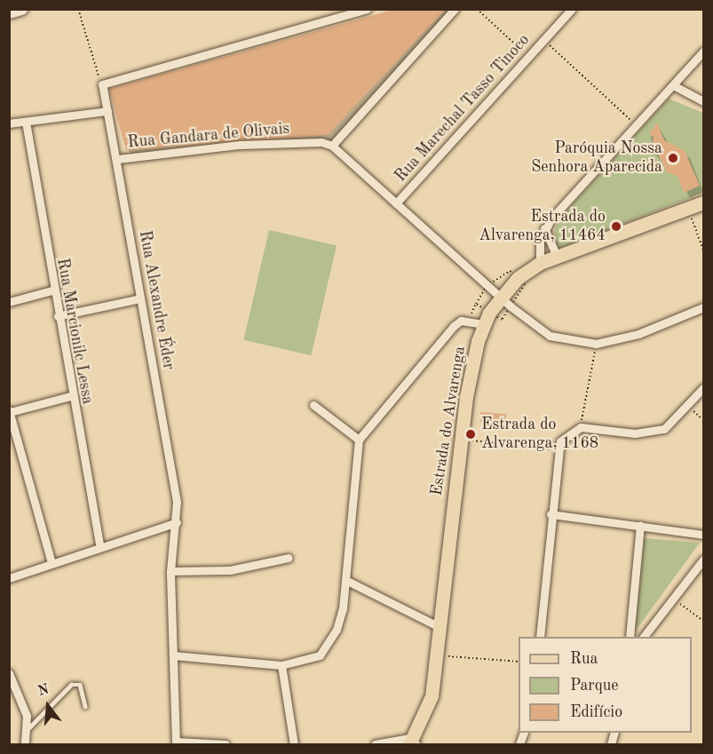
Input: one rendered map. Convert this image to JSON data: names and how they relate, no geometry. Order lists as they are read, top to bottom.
{
  "streets": {
    "main road": ["Estrada do Alvarenga"],
    "street": [
      "Rua Marechal Tasso Tinoco",
      "Rua Gandara de Olivais",
      "Rua Alexandre Éder",
      "Rua Marcionilc Lessa"
    ]
  },
  "crossings": [
    ["Rua Gandara de Olivais", "Rua Alexandre Éder"]
  ],
  "places": ["Paróquia Nossa Senhora Aparecida", "Estrada do Alvarenga, 11464", "Estrada do Alvarenga, 1168"],
  "legend": ["Rua", "Parque", "Edifício"],
  "north": "top"
}
